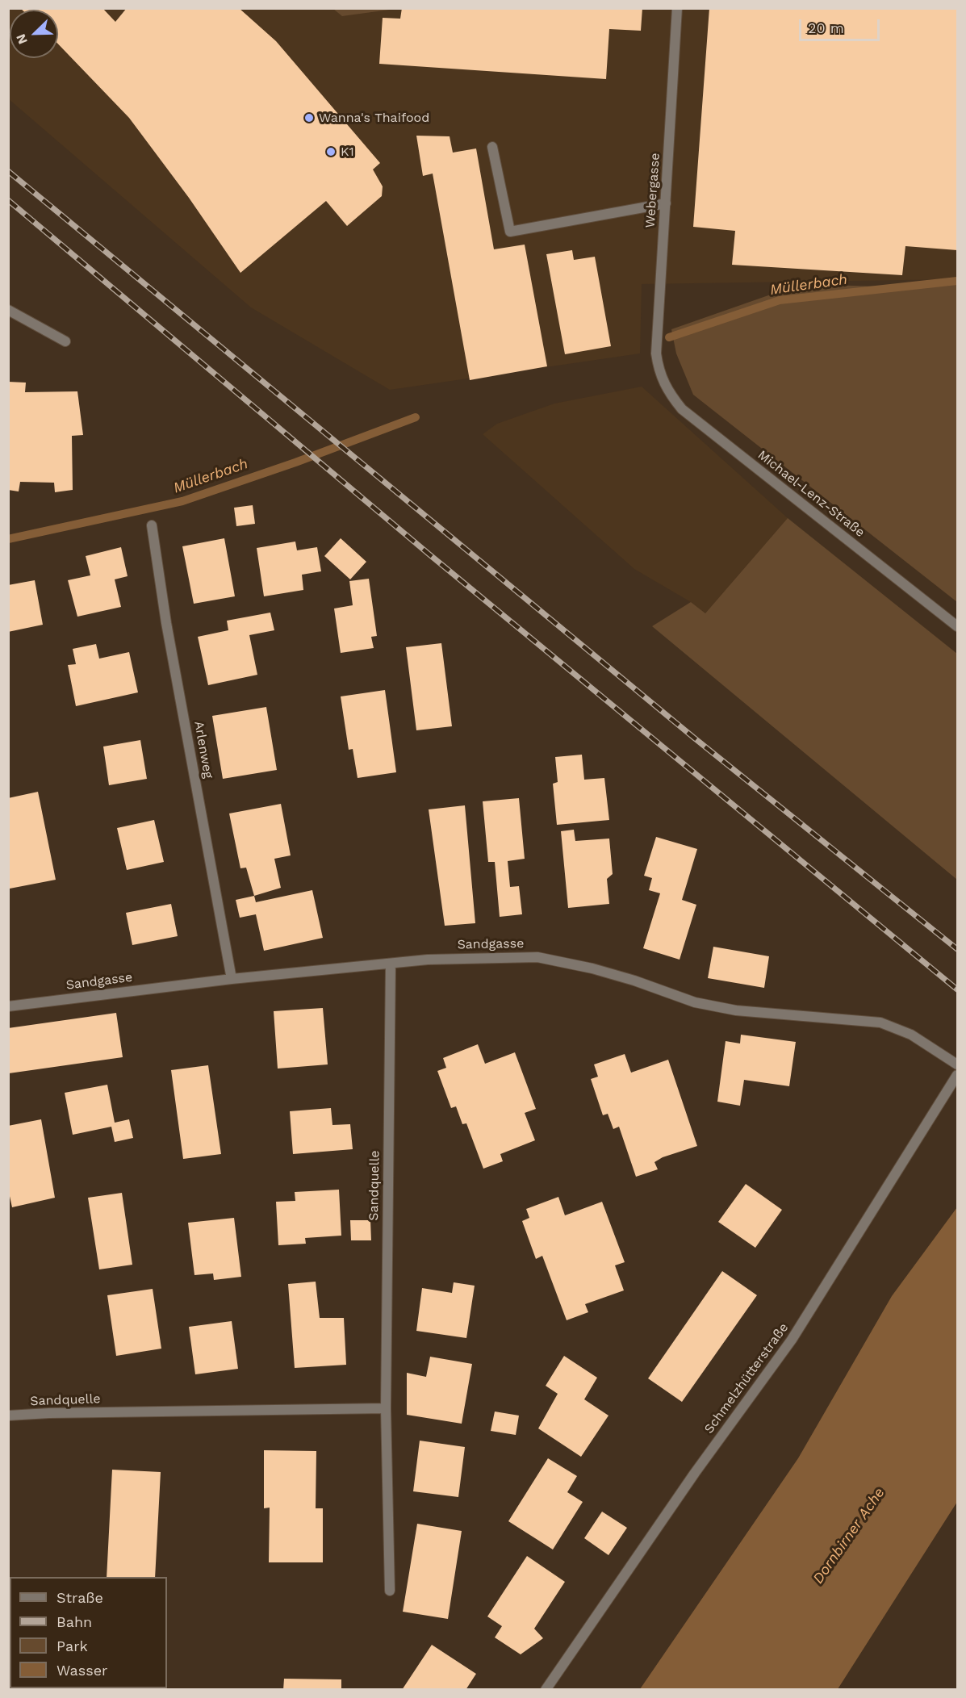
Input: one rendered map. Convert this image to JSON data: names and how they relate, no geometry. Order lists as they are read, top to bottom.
{
  "streets": {
    "street": [
      "Webergasse",
      "Michael-Lenz-Straße",
      "Arlenweg",
      "Sandgasse",
      "Sandquelle",
      "Schmelzhütterstraße"
    ]
  },
  "crossings": [
    ["Webergasse", "Michael-Lenz-Straße"],
    ["Arlenweg", "Sandgasse"],
    ["Sandgasse", "Sandquelle"]
  ],
  "water": ["Müllerbach", "Dornbirner Ache"],
  "places": ["Wanna's Thaifood", "K1"],
  "legend": [
    "Straße",
    "Bahn",
    "Park",
    "Wasser"
  ],
  "scale_bar": "20 m",
  "north": "bottom left"
}
